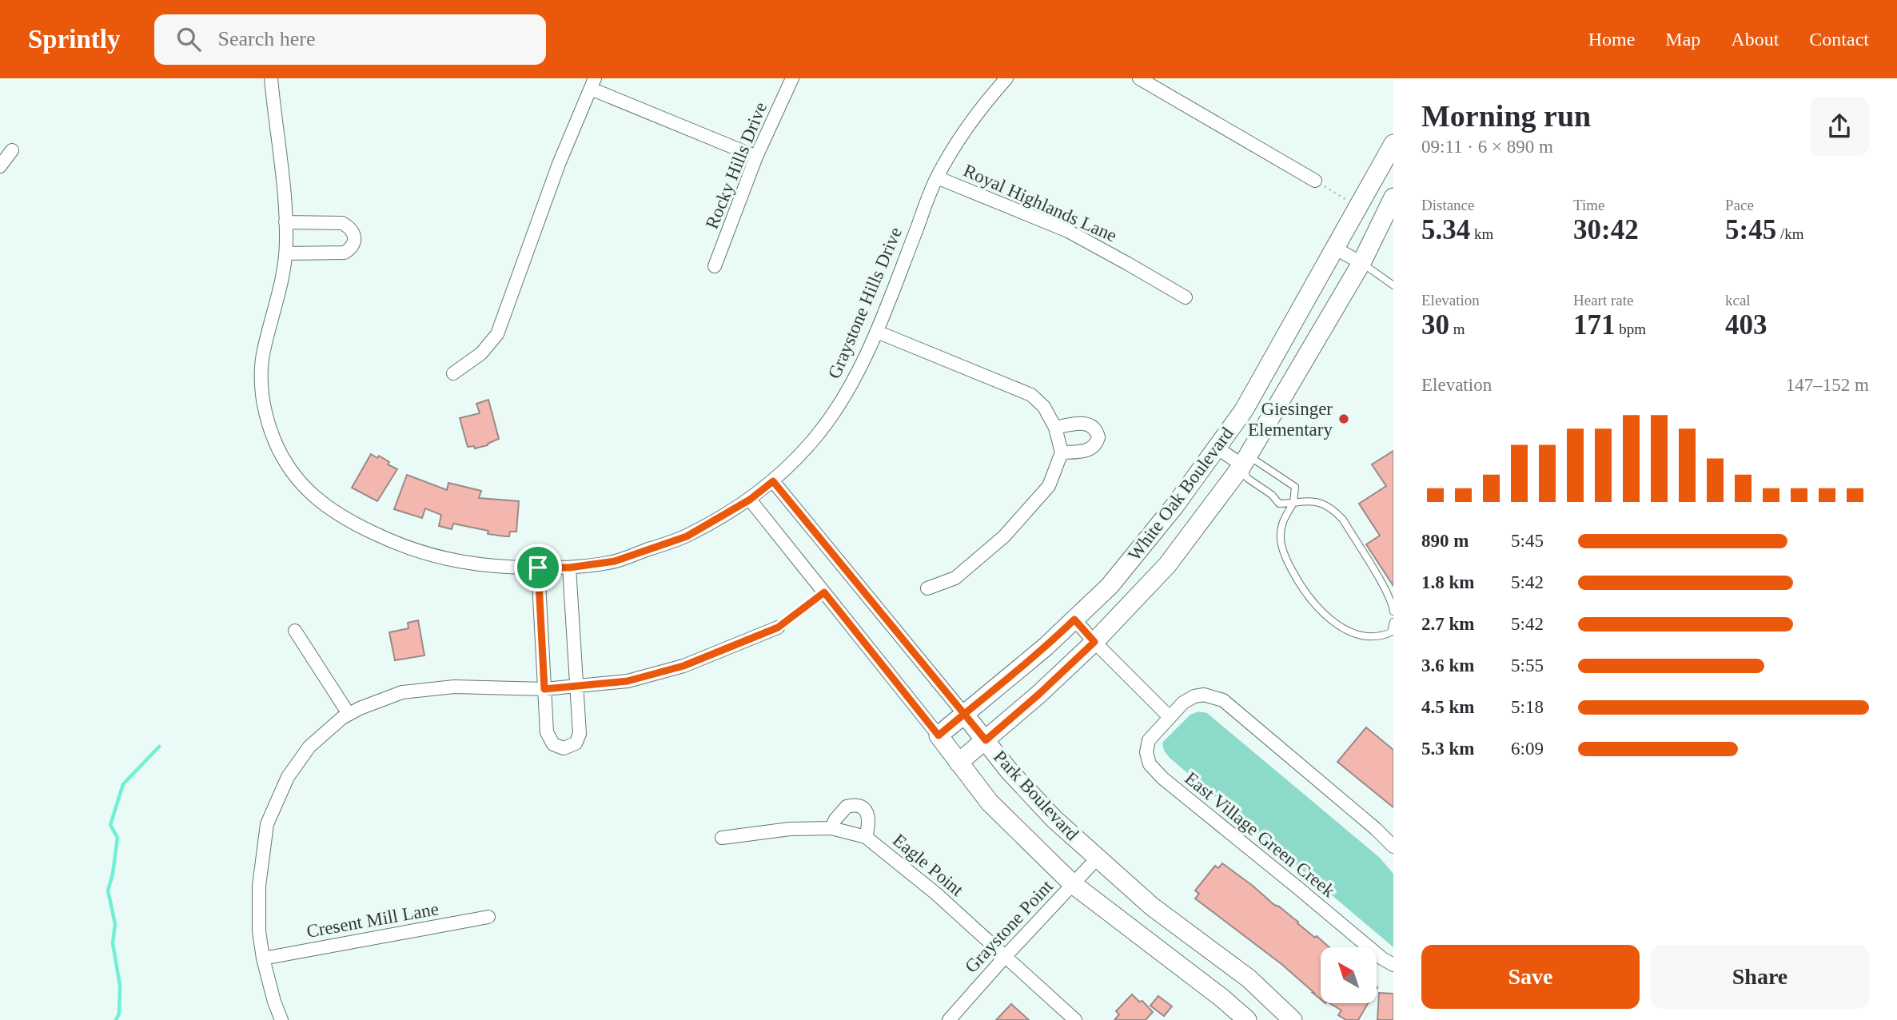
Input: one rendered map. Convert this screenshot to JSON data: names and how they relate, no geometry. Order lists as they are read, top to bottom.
{
  "streets": {
    "street": [
      "Rocky Hills Drive",
      "Royal Highlands Lane",
      "Graystone Hills Drive",
      "White Oak Boulevard",
      "Park Boulevard",
      "East Village Green Creek",
      "Eagle Point",
      "Cresent Mill Lane",
      "Graystone Point"
    ]
  },
  "crossings": [
    ["Royal Highlands Lane", "Graystone Hills Drive"],
    ["Graystone Hills Drive", "Park Boulevard"],
    ["White Oak Boulevard", "Park Boulevard"],
    ["Park Boulevard", "Graystone Point"],
    ["Eagle Point", "Graystone Point"]
  ],
  "places": ["Giesinger Elementary"],
  "north": "top left",
  "page": {
    "header": "Sprintly",
    "search": "Search here",
    "nav": [
      "Home",
      "Map",
      "About",
      "Contact"
    ],
    "heading": ["Morning run", "09:11 · 6 × 890 m"],
    "stats": [
      ["Distance", "5.34 km"],
      ["Time", "30:42"],
      ["Pace", "5:45 /km"],
      ["Elevation", "30 m"],
      ["Heart rate", "171 bpm"],
      ["kcal", "403"]
    ],
    "chart": ["Elevation", "147–152 m"],
    "list": [
      {
        "name": "890 m",
        "note": "5:45"
      },
      {
        "name": "1.8 km",
        "note": "5:42"
      },
      {
        "name": "2.7 km",
        "note": "5:42"
      },
      {
        "name": "3.6 km",
        "note": "5:55"
      },
      {
        "name": "4.5 km",
        "note": "5:18"
      },
      {
        "name": "5.3 km",
        "note": "6:09"
      }
    ],
    "buttons": ["Save", "Share"]
  }
}
